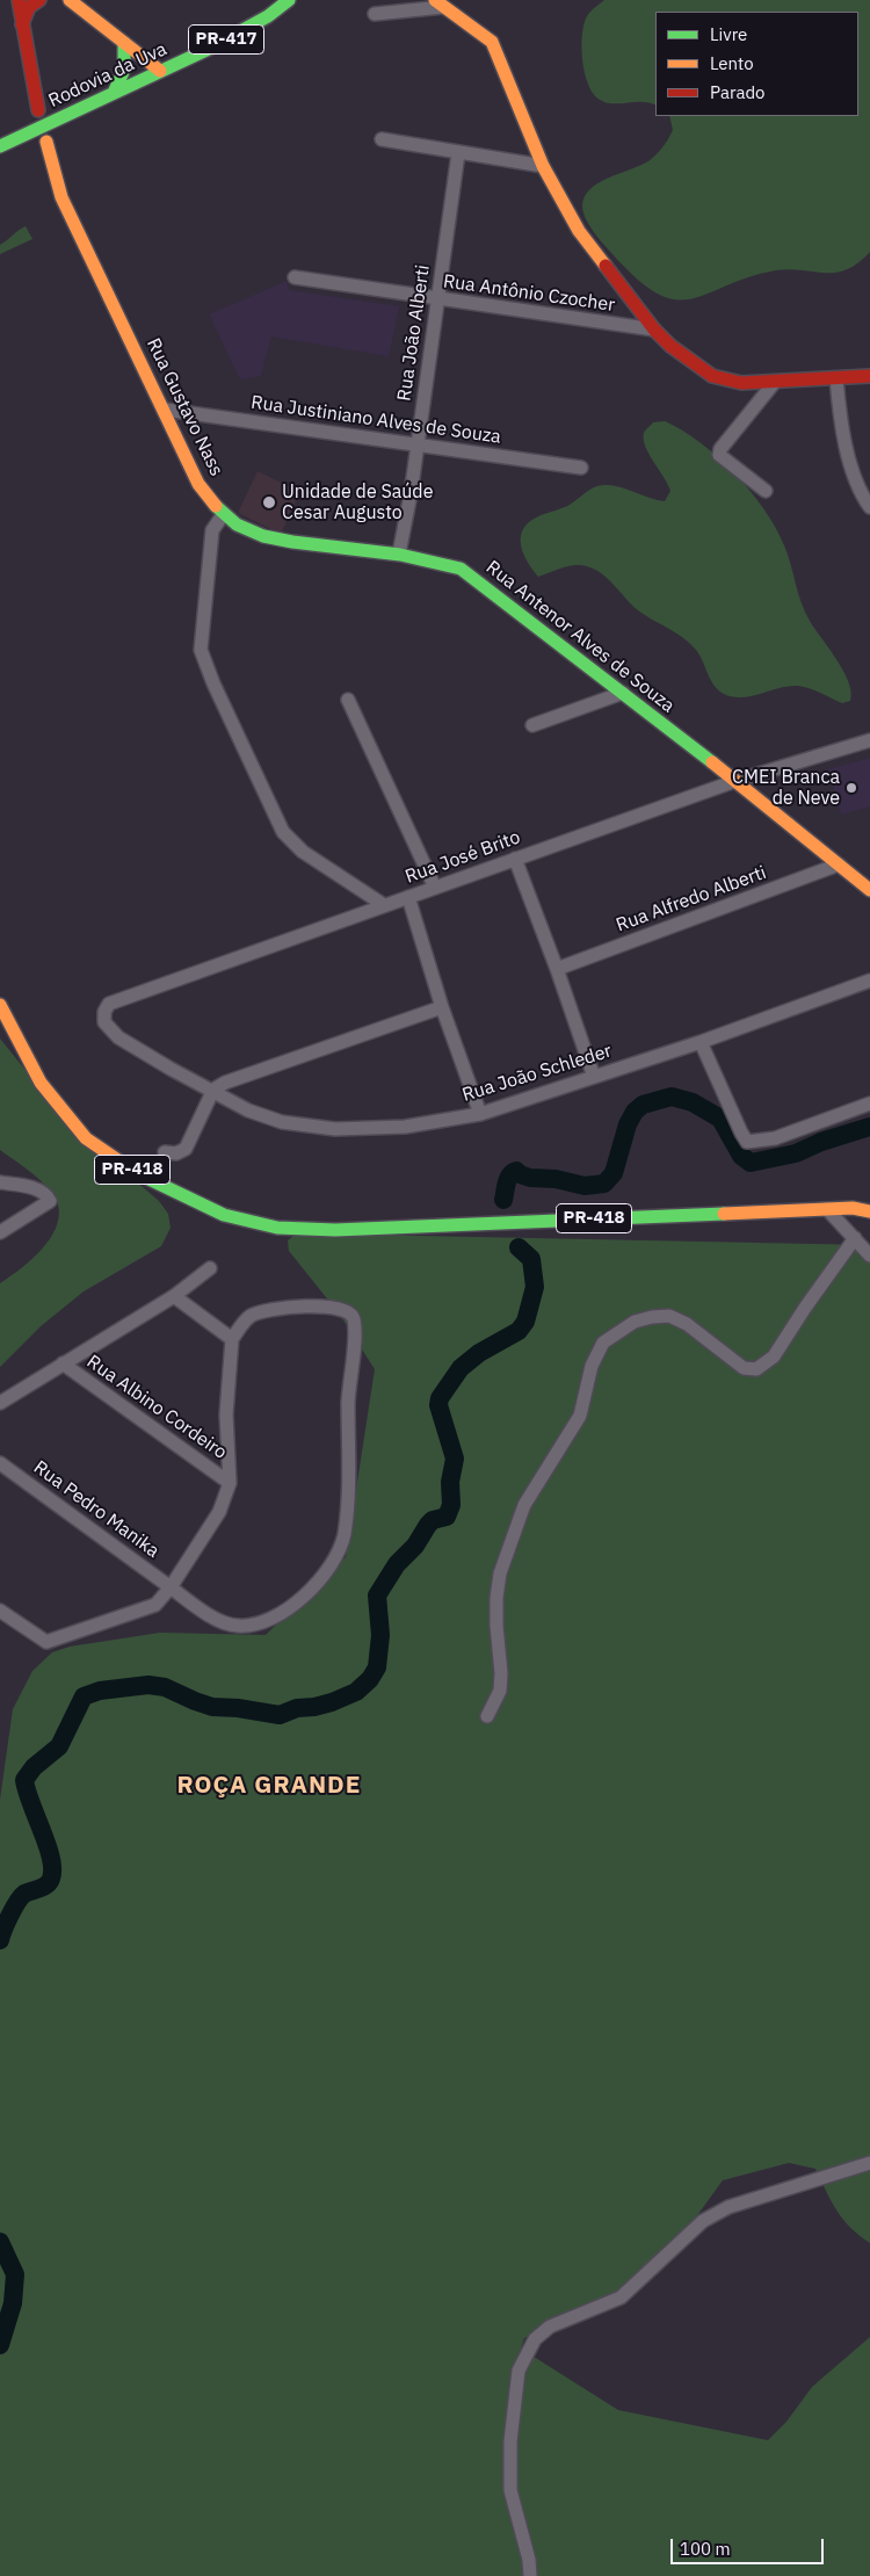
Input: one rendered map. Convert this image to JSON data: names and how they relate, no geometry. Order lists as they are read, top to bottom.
{
  "streets": {
    "main road": [
      "PR-417",
      "Rodovia da Uva",
      "Rua Gustavo Nass",
      "Rua Antenor Alves de Souza",
      "PR-418"
    ],
    "street": [
      "Rua Antônio Czocher",
      "Rua João Alberti",
      "Rua Justiniano Alves de Souza",
      "Rua José Brito",
      "Rua Alfredo Alberti",
      "Rua João Schleder",
      "Rua Albino Cordeiro",
      "Rua Pedro Manika"
    ]
  },
  "crossings": [
    ["Rua Antônio Czocher", "Rua João Alberti"],
    ["Rua João Alberti", "Rua Justiniano Alves de Souza"],
    ["Rua João Alberti", "Rua Antenor Alves de Souza"],
    ["Rua Gustavo Nass", "Rua Justiniano Alves de Souza"],
    ["Rua Gustavo Nass", "Rua Antenor Alves de Souza"],
    ["Rua Antenor Alves de Souza", "Rua José Brito"],
    ["Rua Antenor Alves de Souza", "Rua Alfredo Alberti"],
    ["Rua José Brito", "Rua João Schleder"]
  ],
  "districts": ["ROÇA GRANDE"],
  "places": ["Unidade de Saúde Cesar Augusto", "CMEI Branca de Neve"],
  "legend": ["Livre", "Lento", "Parado"],
  "scale_bar": "100 m"
}
